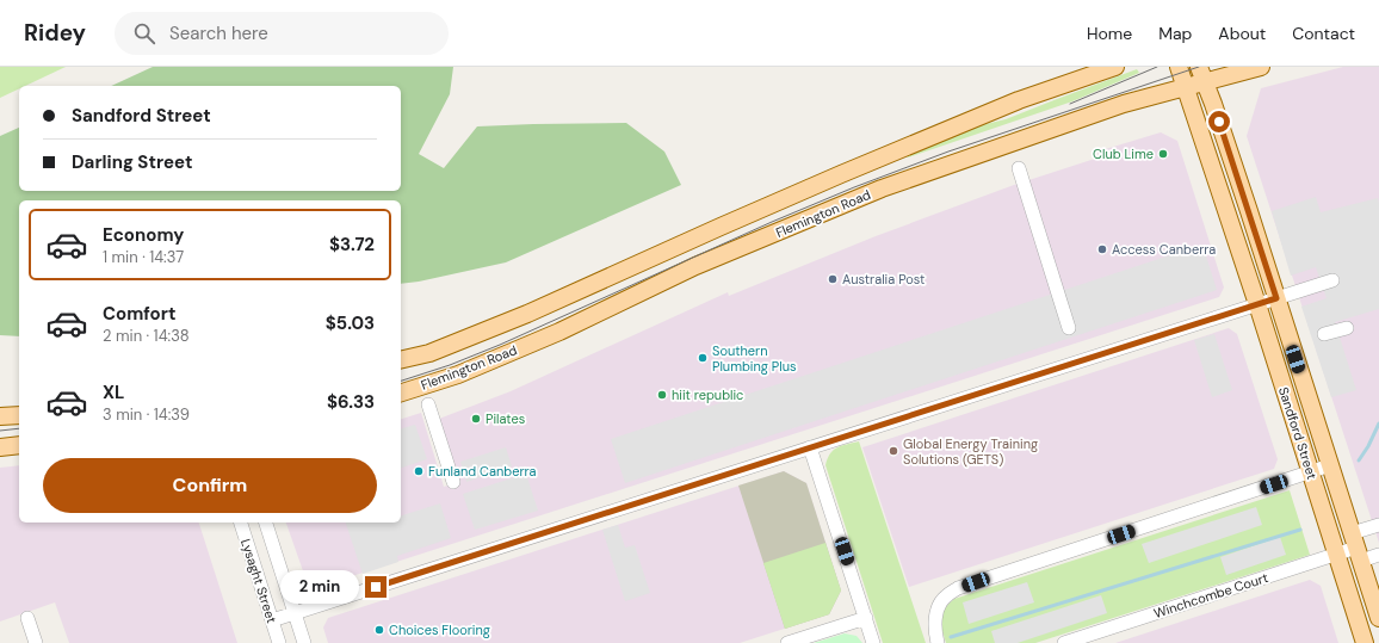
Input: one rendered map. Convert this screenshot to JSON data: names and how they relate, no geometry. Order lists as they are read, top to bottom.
{
  "streets": {
    "main road": ["Flemington Road", "Sandford Street"],
    "street": ["Lysaght Street", "Winchcombe Court"]
  },
  "crossings": [
    ["Flemington Road", "Sandford Street"],
    ["Sandford Street", "Winchcombe Court"]
  ],
  "places": [
    "Club Lime",
    "Access Canberra",
    "Australia Post",
    "Southern Plumbing Plus",
    "hiit republic",
    "Pilates",
    "Global Energy Training Solutions (GETS)",
    "Funland Canberra",
    "Choices Flooring"
  ],
  "page": {
    "header": "Ridey",
    "search": "Search here",
    "nav": [
      "Home",
      "Map",
      "About",
      "Contact"
    ],
    "banner": ["Sandford Street", "Darling Street"],
    "list": [
      {
        "name": "Economy",
        "note": "1 min · 14:37",
        "value": "$3.72"
      },
      {
        "name": "Comfort",
        "note": "2 min · 14:38",
        "value": "$5.03"
      },
      {
        "name": "XL",
        "note": "3 min · 14:39",
        "value": "$6.33"
      }
    ],
    "buttons": "Confirm",
    "bubble": "2 min"
  }
}
